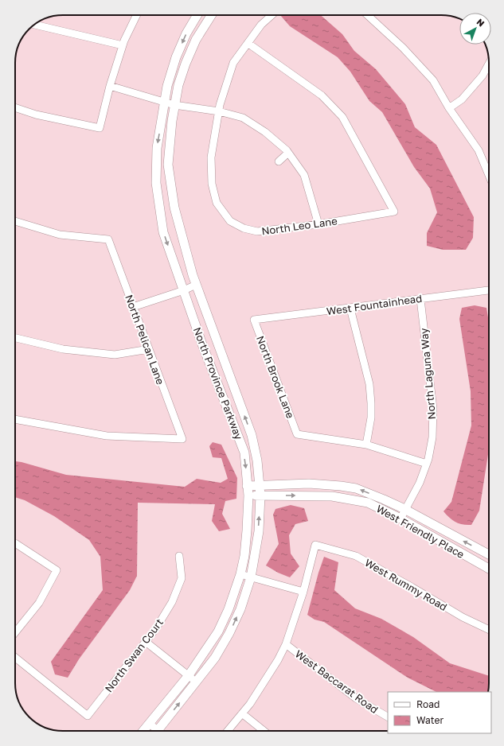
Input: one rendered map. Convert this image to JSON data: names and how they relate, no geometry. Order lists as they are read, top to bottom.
{
  "streets": {
    "street": [
      "North Leo Lane",
      "West Fountainhead",
      "North Pelican Lane",
      "North Laguna Way",
      "North Brook Lane",
      "North Province Parkway",
      "West Friendly Place",
      "West Rummy Road",
      "North Swan Court",
      "West Baccarat Road"
    ]
  },
  "crossings": [
    ["West Fountainhead", "North Laguna Way"],
    ["West Fountainhead", "North Brook Lane"],
    ["North Laguna Way", "West Friendly Place"],
    ["North Province Parkway", "West Friendly Place"]
  ],
  "legend": ["Road", "Water"],
  "north": "top right"
}
